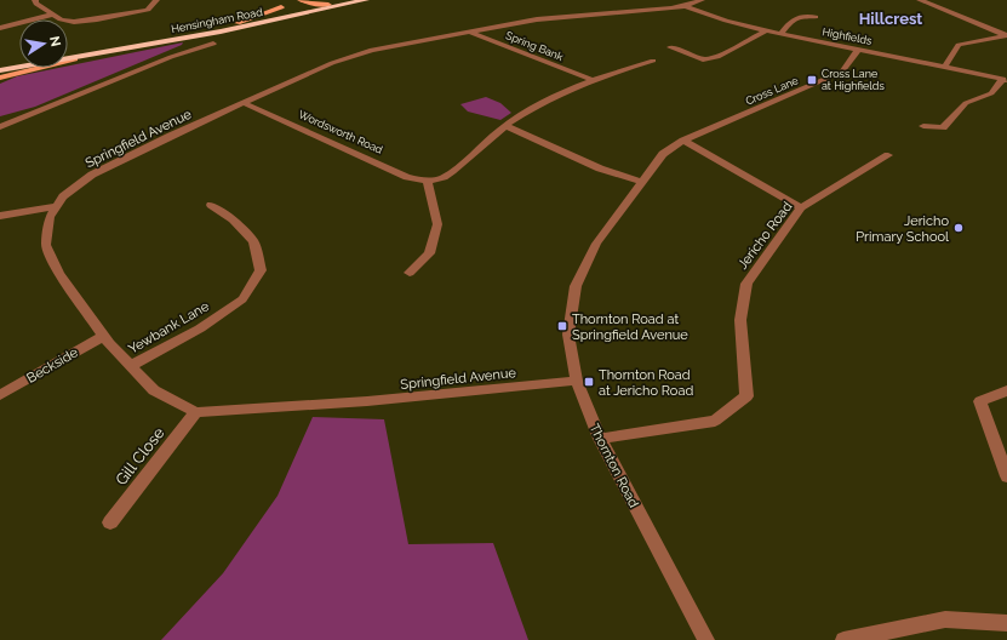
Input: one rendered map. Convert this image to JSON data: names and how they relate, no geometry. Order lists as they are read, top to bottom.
{
  "streets": {
    "highway": ["Hensingham Road"],
    "street": [
      "Highfields",
      "Spring Bank",
      "Cross Lane",
      "Wordsworth Road",
      "Springfield Avenue",
      "Jericho Road",
      "Yewbank Lane",
      "Beckside",
      "Gill Close",
      "Thornton Road"
    ]
  },
  "crossings": [
    ["Highfields", "Cross Lane"],
    ["Highfields", "Springfield Avenue"],
    ["Spring Bank", "Springfield Avenue"],
    ["Cross Lane", "Thornton Road"],
    ["Wordsworth Road", "Springfield Avenue"],
    ["Springfield Avenue", "Yewbank Lane"],
    ["Springfield Avenue", "Beckside"],
    ["Springfield Avenue", "Gill Close"],
    ["Springfield Avenue", "Thornton Road"],
    ["Jericho Road", "Thornton Road"]
  ],
  "districts": ["Hillcrest"],
  "places": {
    "transit": ["Cross Lane at Highfields", "Thornton Road at Springfield Avenue", "Thornton Road at Jericho Road"],
    "other": ["Jericho Primary School"]
  },
  "north": "right"
}
